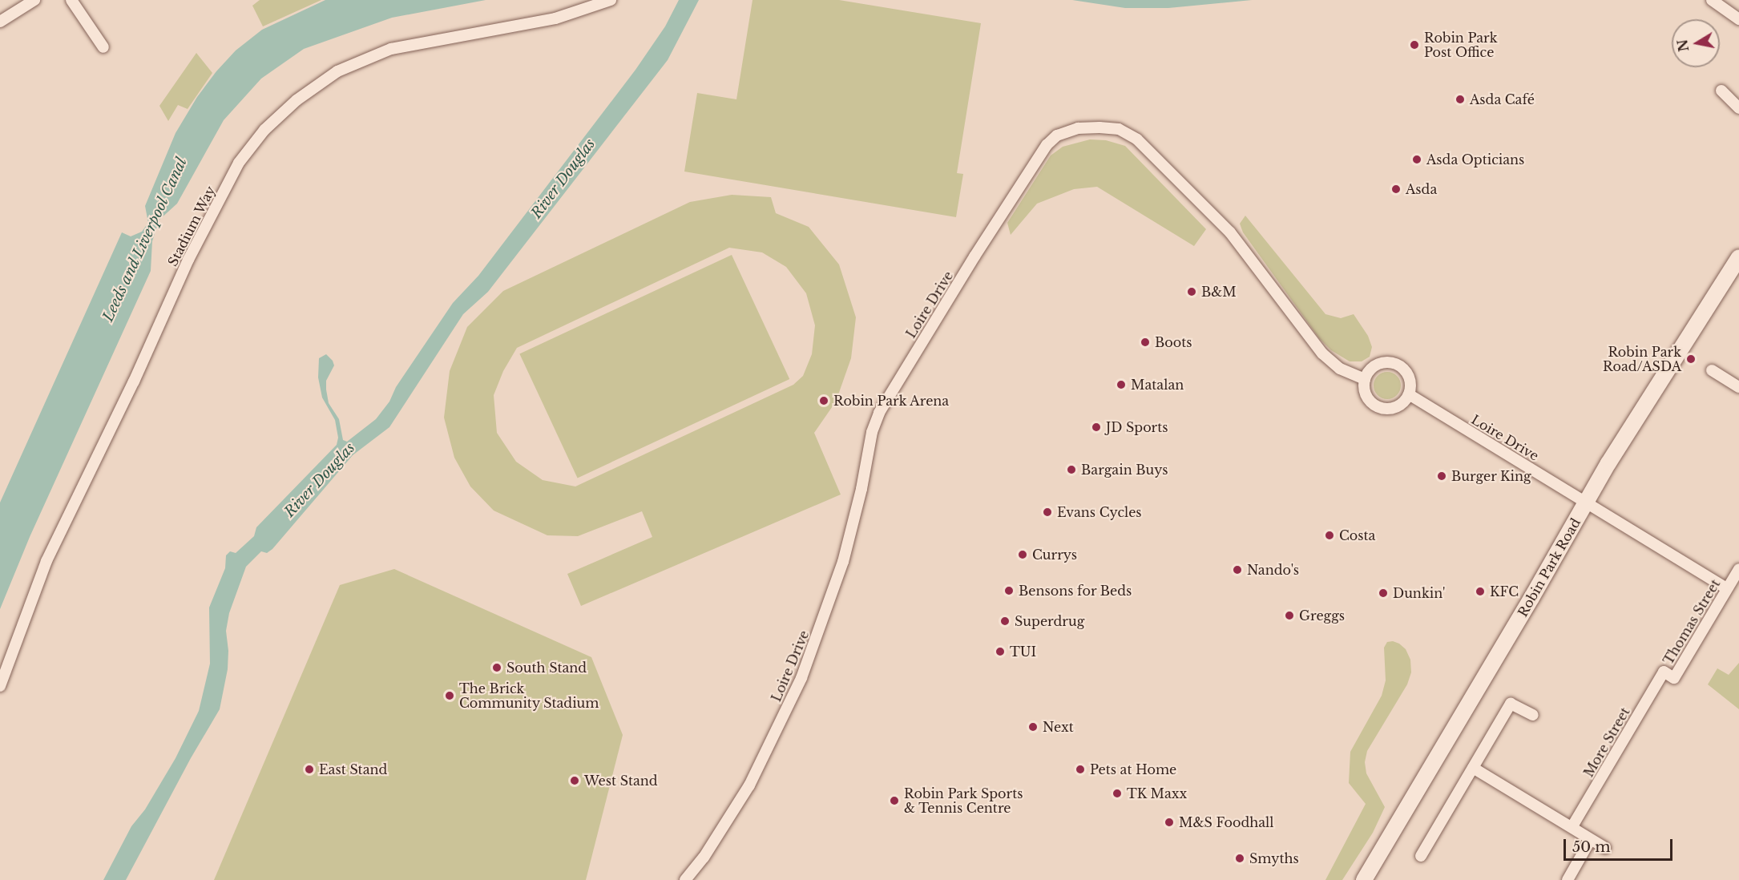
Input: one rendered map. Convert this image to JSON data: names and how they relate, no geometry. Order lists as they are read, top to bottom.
{
  "streets": {
    "street": [
      "Stadium Way",
      "Loire Drive",
      "Robin Park Road",
      "Thomas Street",
      "More Street"
    ]
  },
  "crossings": [
    ["Loire Drive", "Robin Park Road"],
    ["Loire Drive", "Thomas Street"],
    ["Thomas Street", "More Street"]
  ],
  "water": ["River Douglas", "Leeds and Liverpool Canal"],
  "places": [
    "Robin Park Post Office",
    "Asda Café",
    "Asda Opticians",
    "Asda",
    "B&M",
    "Boots",
    "Robin Park Road/ASDA",
    "Matalan",
    "Robin Park Arena",
    "JD Sports",
    "Bargain Buys",
    "Burger King",
    "Evans Cycles",
    "Costa",
    "Currys",
    "Nando's",
    "Bensons for Beds",
    "KFC",
    "Dunkin'",
    "Greggs",
    "Superdrug",
    "TUI",
    "South Stand",
    "The Brick Community Stadium",
    "Next",
    "East Stand",
    "Pets at Home",
    "West Stand",
    "TK Maxx",
    "Robin Park Sports & Tennis Centre",
    "M&S Foodhall",
    "Smyths"
  ],
  "scale_bar": "50 m",
  "north": "left"
}
